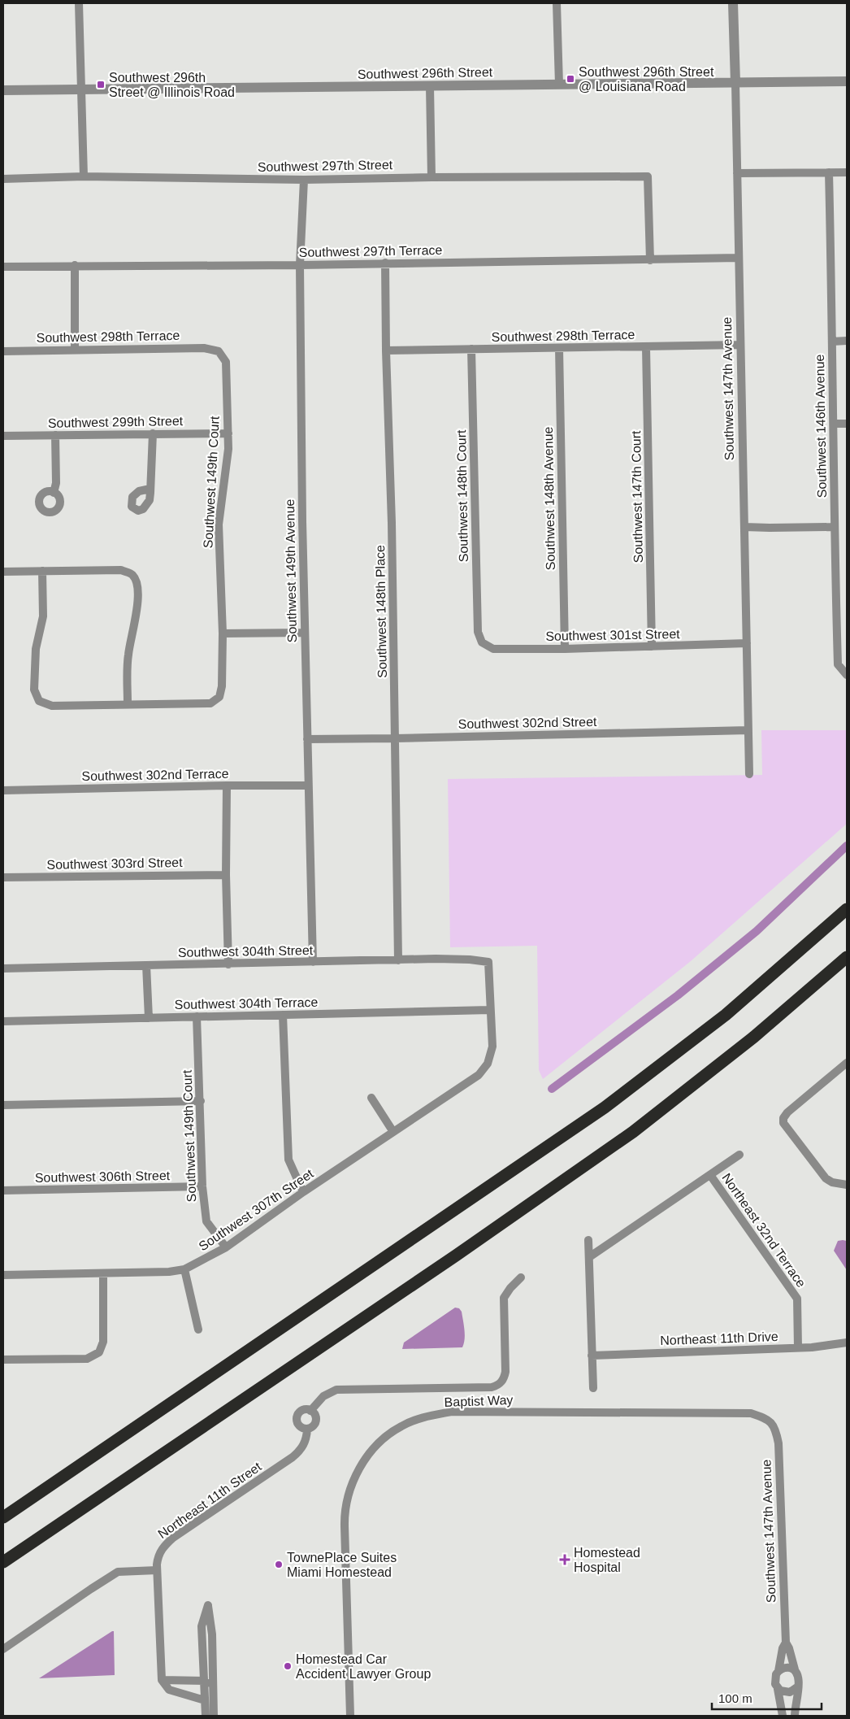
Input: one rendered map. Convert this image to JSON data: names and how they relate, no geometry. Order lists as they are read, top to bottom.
{
  "streets": {
    "street": [
      "Southwest 296th Street",
      "Southwest 297th Street",
      "Southwest 297th Terrace",
      "Southwest 298th Terrace",
      "Southwest 147th Avenue",
      "Southwest 299th Street",
      "Southwest 146th Avenue",
      "Southwest 149th Court",
      "Southwest 148th Court",
      "Southwest 147th Court",
      "Southwest 148th Avenue",
      "Southwest 149th Avenue",
      "Southwest 148th Place",
      "Southwest 301st Street",
      "Southwest 302nd Street",
      "Southwest 302nd Terrace",
      "Southwest 303rd Street",
      "Southwest 304th Street",
      "Southwest 304th Terrace",
      "Southwest 306th Street",
      "Southwest 307th Street",
      "Northeast 32nd Terrace",
      "Northeast 11th Drive",
      "Baptist Way",
      "Northeast 11th Street"
    ]
  },
  "crossings": [
    ["Southwest 296th Street", "Southwest 147th Avenue"],
    ["Southwest 297th Street", "Southwest 297th Terrace"],
    ["Southwest 297th Street", "Southwest 149th Avenue"],
    ["Southwest 297th Terrace", "Southwest 147th Avenue"],
    ["Southwest 297th Terrace", "Southwest 149th Avenue"],
    ["Southwest 297th Terrace", "Southwest 148th Place"],
    ["Southwest 298th Terrace", "Southwest 147th Avenue"],
    ["Southwest 298th Terrace", "Southwest 149th Court"],
    ["Southwest 298th Terrace", "Southwest 148th Court"],
    ["Southwest 298th Terrace", "Southwest 147th Court"],
    ["Southwest 298th Terrace", "Southwest 148th Avenue"],
    ["Southwest 298th Terrace", "Southwest 148th Place"],
    ["Southwest 147th Avenue", "Southwest 301st Street"],
    ["Southwest 147th Avenue", "Southwest 302nd Street"],
    ["Southwest 147th Avenue", "Baptist Way"],
    ["Southwest 299th Street", "Southwest 149th Court"],
    ["Southwest 149th Court", "Southwest 304th Terrace"],
    ["Southwest 149th Court", "Southwest 306th Street"],
    ["Southwest 149th Court", "Southwest 307th Street"],
    ["Southwest 148th Court", "Southwest 301st Street"],
    ["Southwest 147th Court", "Southwest 301st Street"],
    ["Southwest 148th Avenue", "Southwest 301st Street"],
    ["Southwest 149th Avenue", "Southwest 302nd Street"],
    ["Southwest 149th Avenue", "Southwest 302nd Terrace"],
    ["Southwest 149th Avenue", "Southwest 304th Street"],
    ["Southwest 148th Place", "Southwest 302nd Street"],
    ["Southwest 148th Place", "Southwest 304th Street"],
    ["Southwest 304th Street", "Southwest 304th Terrace"],
    ["Southwest 304th Street", "Southwest 307th Street"],
    ["Southwest 304th Terrace", "Southwest 307th Street"],
    ["Northeast 32nd Terrace", "Northeast 11th Drive"]
  ],
  "places": {
    "transit": ["Southwest 296th Street @ Louisiana Road", "Southwest 296th Street @ Illinois Road"],
    "health": ["Homestead Hospital"],
    "other": ["TownePlace Suites Miami Homestead", "Homestead Car Accident Lawyer Group"]
  },
  "scale_bar": "100 m"
}
